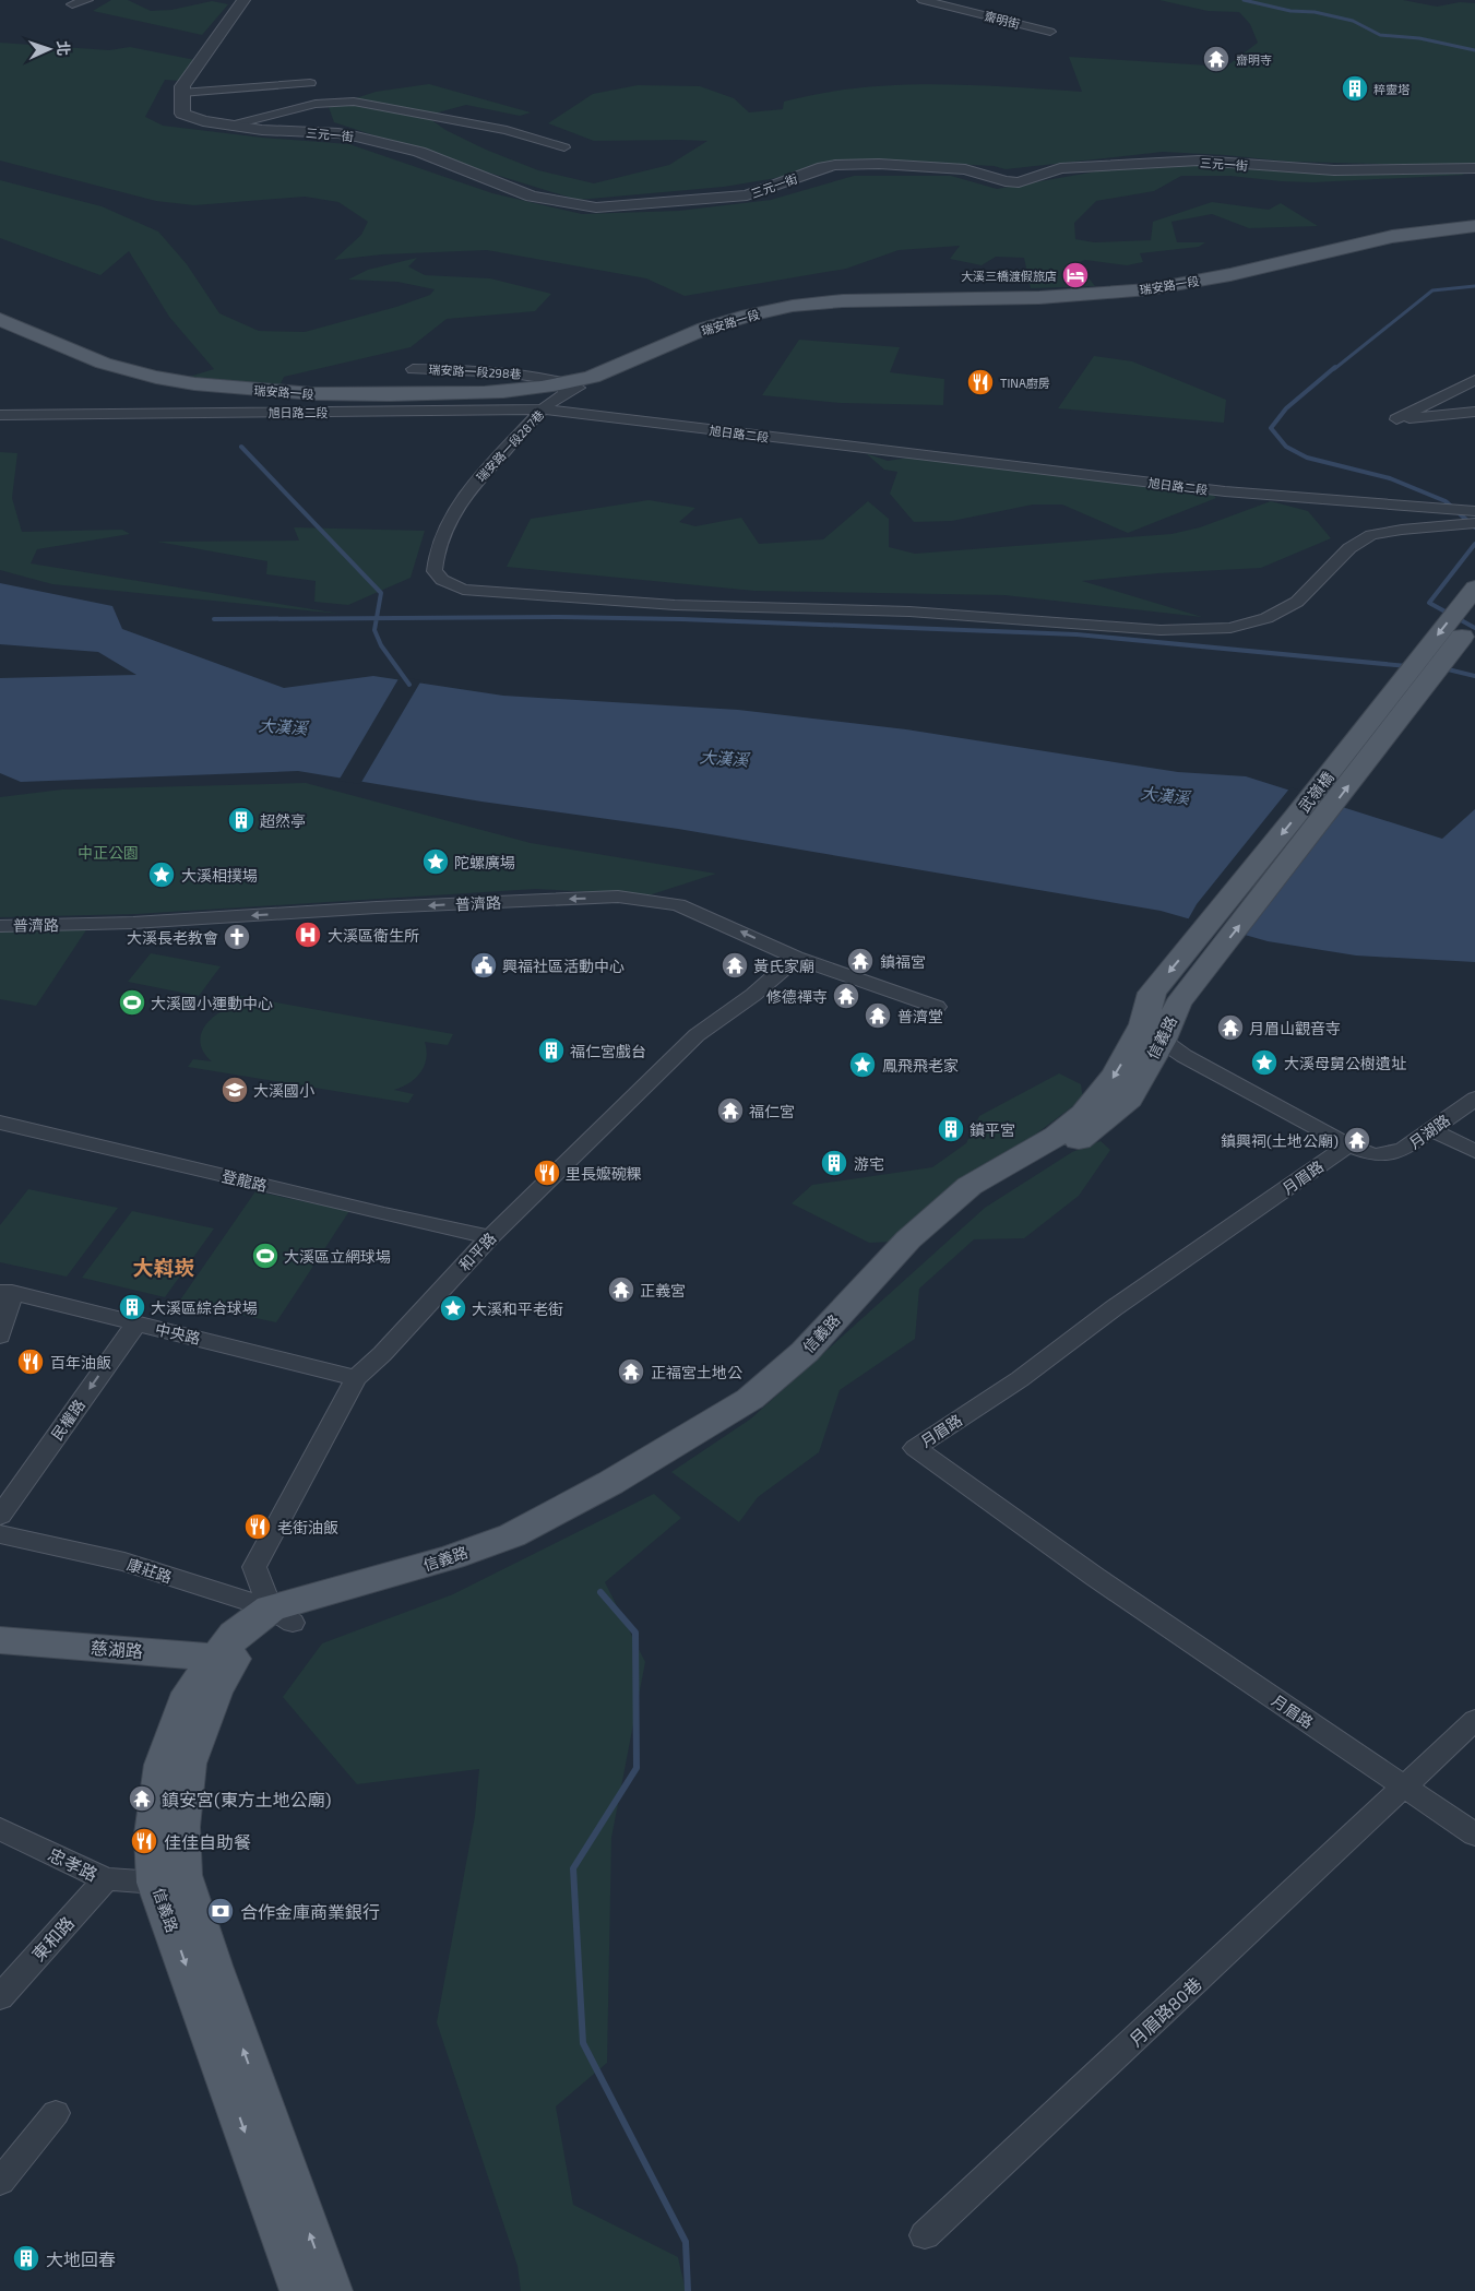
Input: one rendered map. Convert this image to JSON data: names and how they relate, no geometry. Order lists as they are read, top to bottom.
{
  "streets": {
    "main road": [
      "瑞安路一段",
      "武嶺橋",
      "信義路",
      "慈湖路"
    ],
    "street": [
      "齋明街",
      "三元一街",
      "瑞安路一段298巷",
      "旭日路二段",
      "瑞安路一段287巷",
      "普濟路",
      "月湖路",
      "月眉路",
      "登龍路",
      "和平路",
      "中央路",
      "民權路",
      "康莊路",
      "忠孝路",
      "東和路",
      "月眉路80巷"
    ]
  },
  "crossings": [
    ["瑞安路一段", "瑞安路一段298巷"],
    ["瑞安路一段", "旭日路二段"],
    ["瑞安路一段", "瑞安路一段287巷"],
    ["瑞安路一段298巷", "瑞安路一段287巷"],
    ["旭日路二段", "瑞安路一段287巷"],
    ["武嶺橋", "信義路"],
    ["普濟路", "和平路"],
    ["信義路", "和平路"],
    ["信義路", "康莊路"],
    ["信義路", "慈湖路"],
    ["信義路", "忠孝路"],
    ["月湖路", "月眉路"],
    ["月眉路", "月眉路80巷"],
    ["登龍路", "和平路"],
    ["和平路", "中央路"],
    ["和平路", "康莊路"],
    ["中央路", "民權路"],
    ["忠孝路", "東和路"]
  ],
  "one_way": ["普濟路", "民權路"],
  "districts": ["大嵙崁"],
  "water": ["大漢溪"],
  "parks": ["中正公園"],
  "places": {
    "temple": [
      "齋明寺",
      "鎮福宮",
      "黃氏家廟",
      "修德禪寺",
      "普濟堂",
      "月眉山觀音寺",
      "福仁宮",
      "鎮興祠(土地公廟)",
      "正義宮",
      "正福宮土地公",
      "鎮安宮(東方土地公廟)"
    ],
    "building": [
      "粹靈塔",
      "超然亭",
      "福仁宮戲台",
      "鎮平宮",
      "游宅",
      "大溪區綜合球場",
      "大地回春"
    ],
    "hotel": ["大溪三橋渡假旅店"],
    "restaurant": [
      "TINA廚房",
      "里長嬤碗粿",
      "百年油飯",
      "老街油飯",
      "佳佳自助餐"
    ],
    "place": [
      "陀螺廣場",
      "大溪相撲場",
      "大溪母舅公樹遺址",
      "鳳飛飛老家",
      "大溪和平老街"
    ],
    "hospital": ["大溪區衛生所"],
    "church": ["大溪長老教會"],
    "public building": ["興福社區活動中心"],
    "sports": ["大溪國小運動中心", "大溪區立網球場"],
    "school or university": ["大溪國小"],
    "bank": ["合作金庫商業銀行"]
  },
  "north": "right"
}
